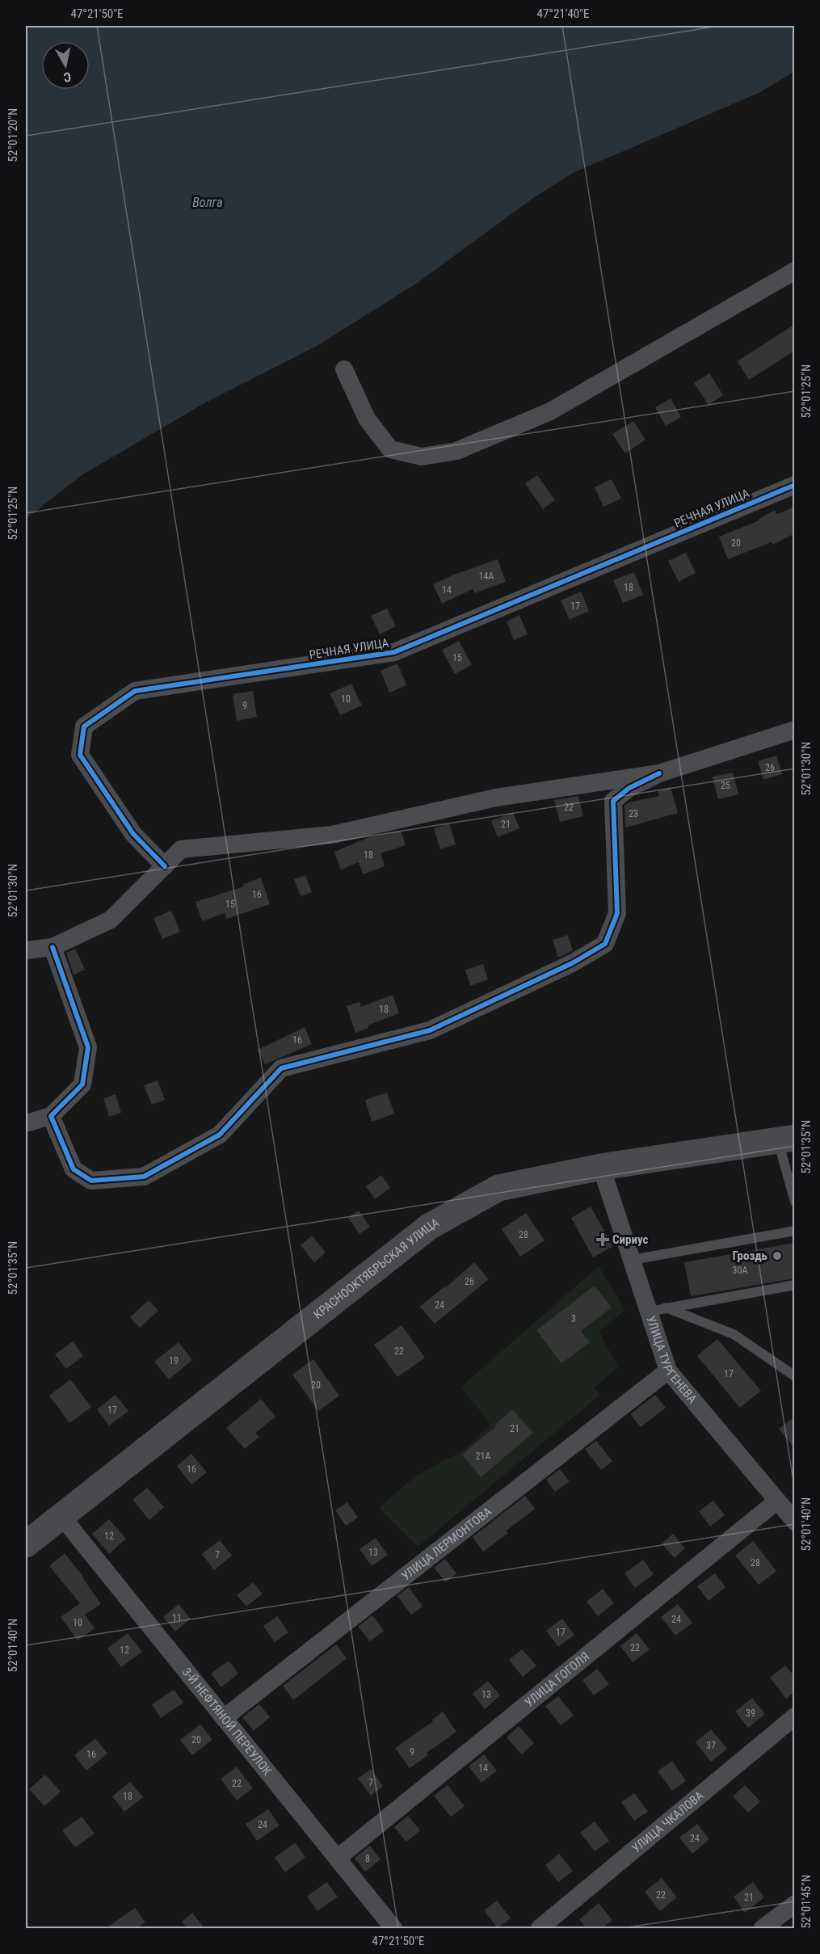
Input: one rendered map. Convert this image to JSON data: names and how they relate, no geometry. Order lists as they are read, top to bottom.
{
  "streets": {
    "street": [
      "РЕЧНАЯ УЛИЦА",
      "КРАСНООКТЯБРЬСКАЯ УЛИЦА",
      "УЛИЦА ТУРГЕНЕВА",
      "УЛИЦА ЛЕРМОНТОВА",
      "УЛИЦА ГОГОЛЯ",
      "3-Й НЕФТЯНОЙ ПЕРЕУЛОК",
      "УЛИЦА ЧКАЛОВА"
    ]
  },
  "crossings": [
    ["КРАСНООКТЯБРЬСКАЯ УЛИЦА", "УЛИЦА ТУРГЕНЕВА"],
    ["КРАСНООКТЯБРЬСКАЯ УЛИЦА", "3-Й НЕФТЯНОЙ ПЕРЕУЛОК"],
    ["УЛИЦА ТУРГЕНЕВА", "УЛИЦА ЛЕРМОНТОВА"],
    ["УЛИЦА ТУРГЕНЕВА", "УЛИЦА ГОГОЛЯ"],
    ["УЛИЦА ЛЕРМОНТОВА", "3-Й НЕФТЯНОЙ ПЕРЕУЛОК"],
    ["УЛИЦА ГОГОЛЯ", "3-Й НЕФТЯНОЙ ПЕРЕУЛОК"]
  ],
  "water": ["Волга"],
  "places": {
    "health": ["Сириус"],
    "other": ["Гроздь"]
  },
  "house_numbers": [
    "20",
    "14А",
    "18",
    "14",
    "17",
    "15",
    "10",
    "9",
    "26",
    "25",
    "22",
    "23",
    "21",
    "18",
    "16",
    "15",
    "18",
    "16",
    "28",
    "30А",
    "26",
    "24",
    "3",
    "22",
    "19",
    "17",
    "20",
    "17",
    "21",
    "21А",
    "16",
    "12",
    "13",
    "7",
    "28",
    "11",
    "24",
    "10",
    "17",
    "22",
    "12",
    "13",
    "39",
    "20",
    "37",
    "9",
    "16",
    "14",
    "7",
    "22",
    "18",
    "24",
    "24",
    "8",
    "22",
    "21"
  ],
  "north": "bottom",
  "coordinates": [
    "47°21'50\"E",
    "47°21'40\"E",
    "52°01'20\"N",
    "52°01'25\"N",
    "52°01'30\"N",
    "52°01'35\"N",
    "52°01'40\"N",
    "52°01'45\"N"
  ]
}
